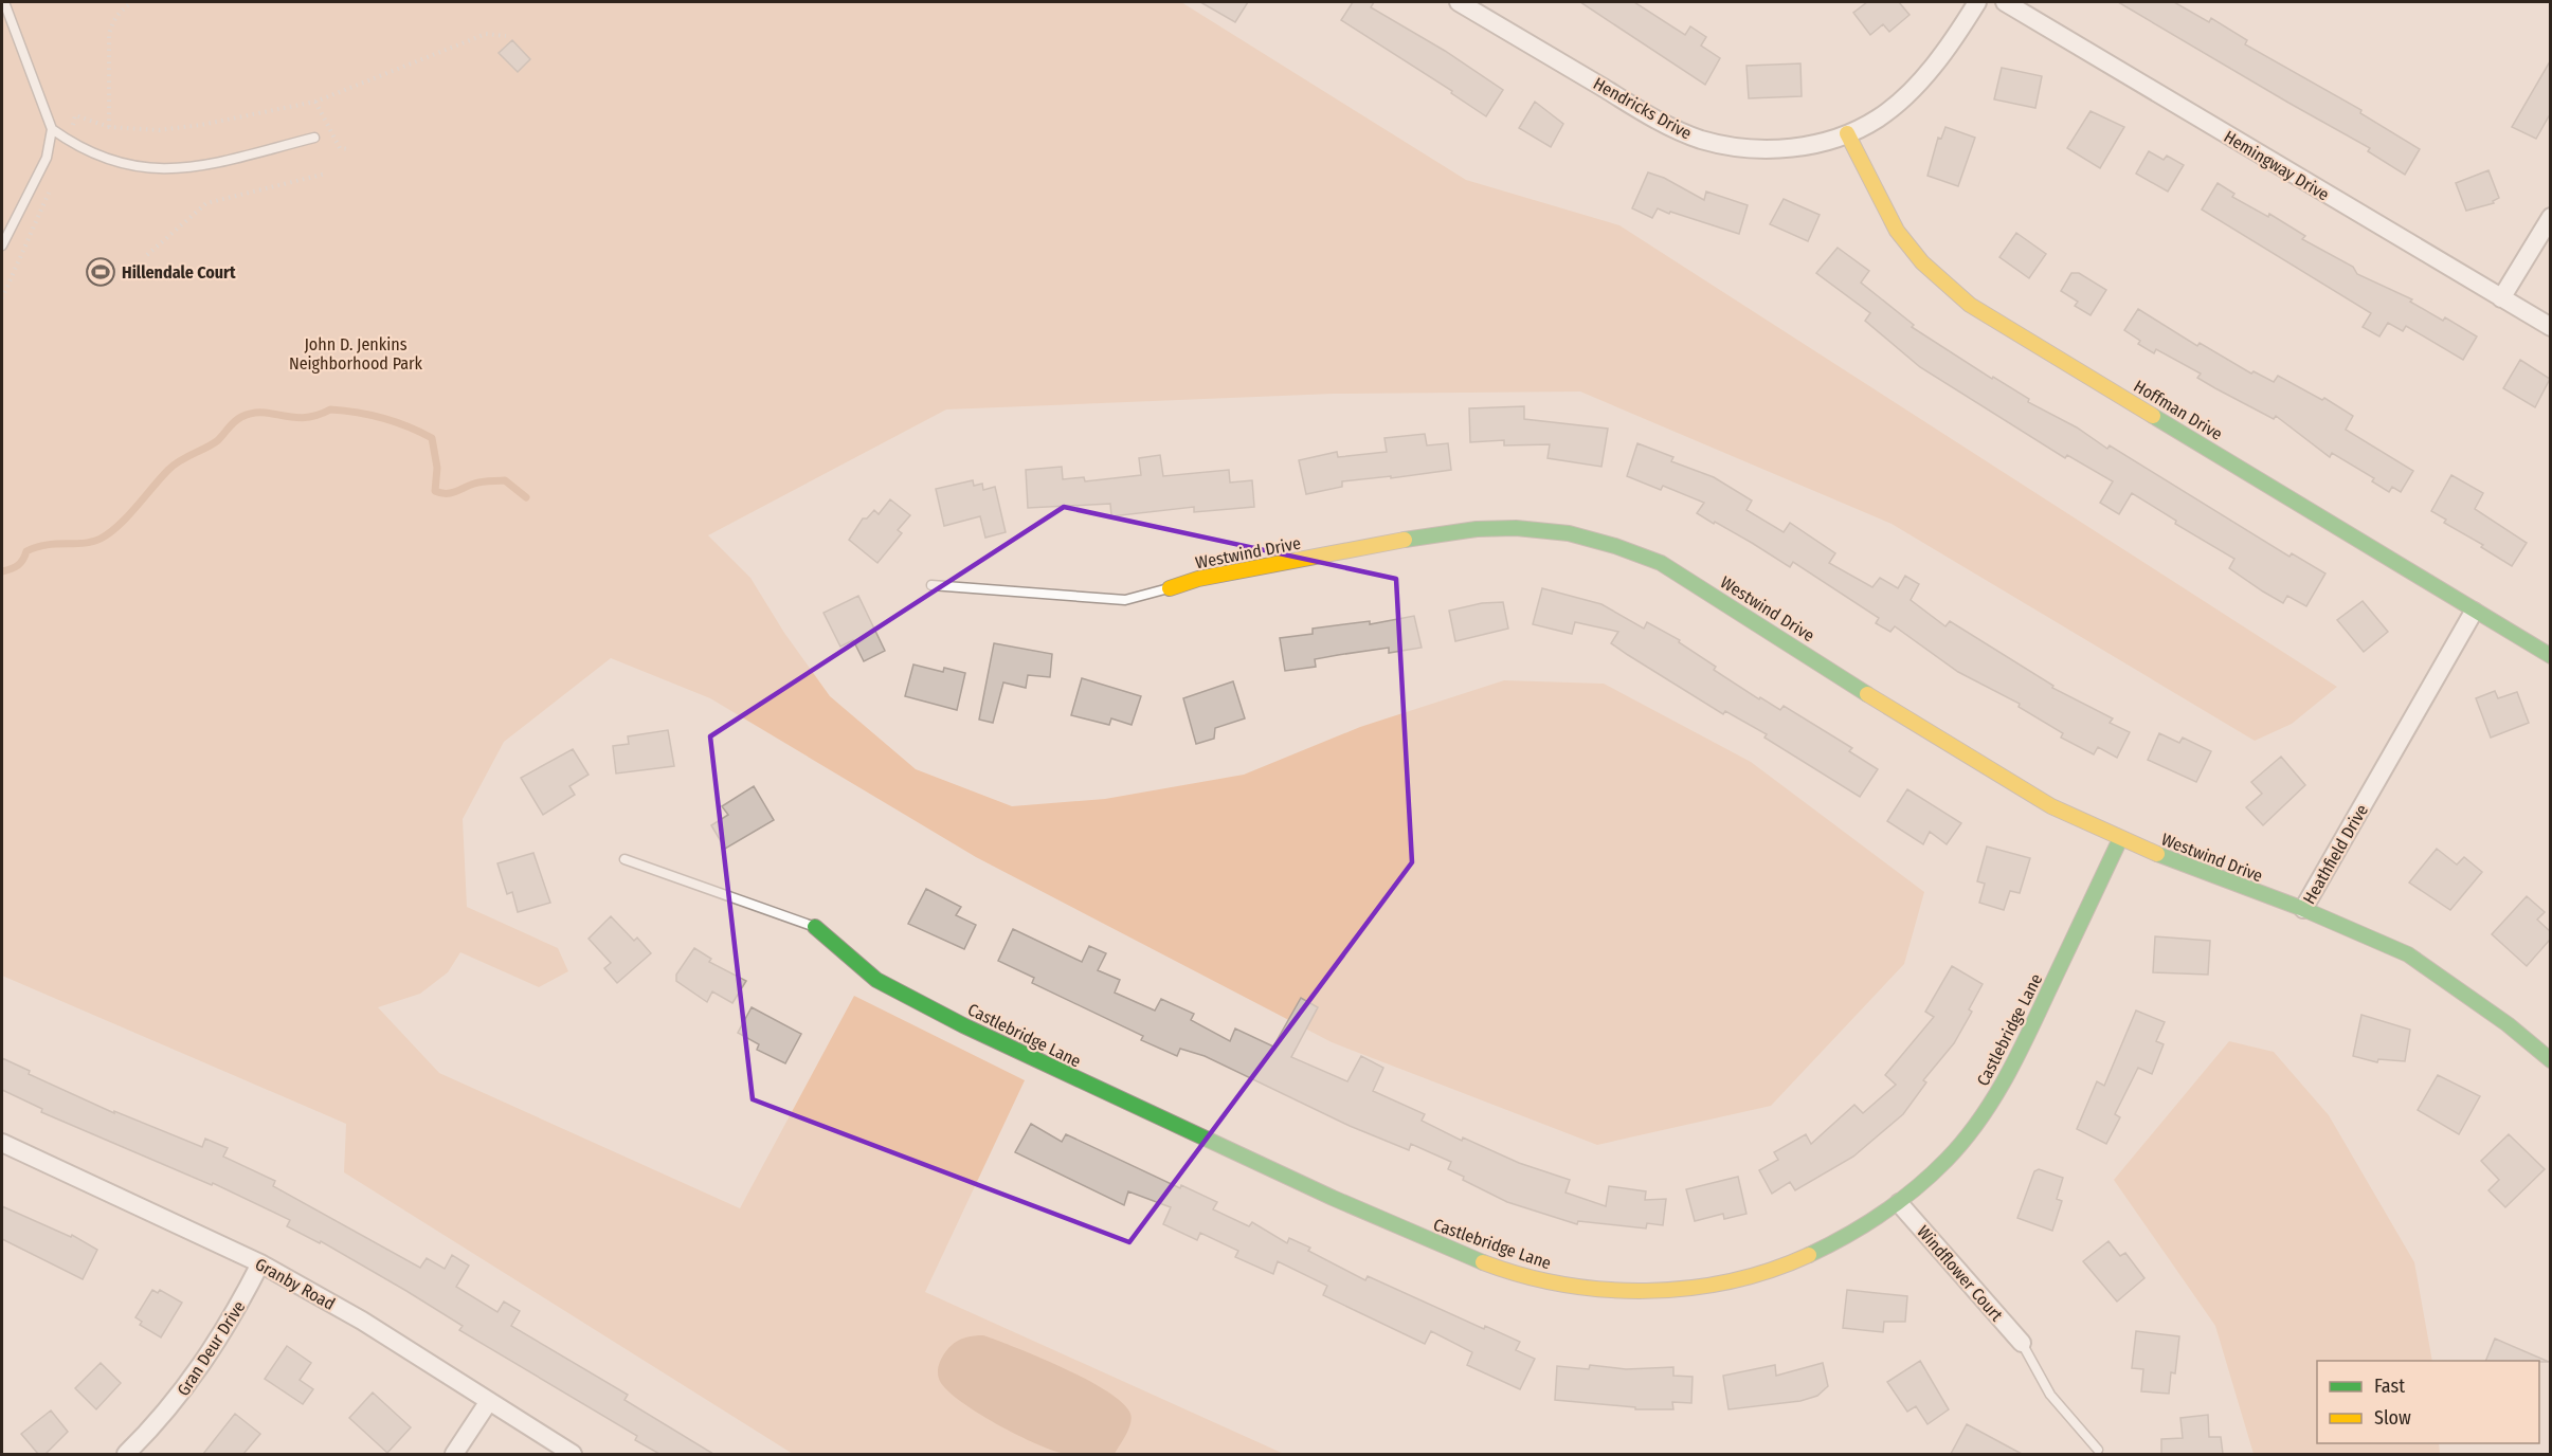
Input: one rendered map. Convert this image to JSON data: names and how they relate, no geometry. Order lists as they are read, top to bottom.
{
  "streets": {
    "street": [
      "Hendricks Drive",
      "Hemingway Drive",
      "Hoffman Drive",
      "Westwind Drive",
      "Heathfield Drive",
      "Castlebridge Lane",
      "Windflower Court",
      "Granby Road",
      "Gran Deur Drive"
    ]
  },
  "crossings": [
    ["Hendricks Drive", "Hoffman Drive"],
    ["Hoffman Drive", "Heathfield Drive"],
    ["Westwind Drive", "Heathfield Drive"],
    ["Westwind Drive", "Castlebridge Lane"],
    ["Castlebridge Lane", "Windflower Court"],
    ["Granby Road", "Gran Deur Drive"]
  ],
  "parks": ["John D. Jenkins Neighborhood Park"],
  "places": {
    "sports": ["Hillendale Court"]
  },
  "legend": ["Fast", "Slow"]
}
